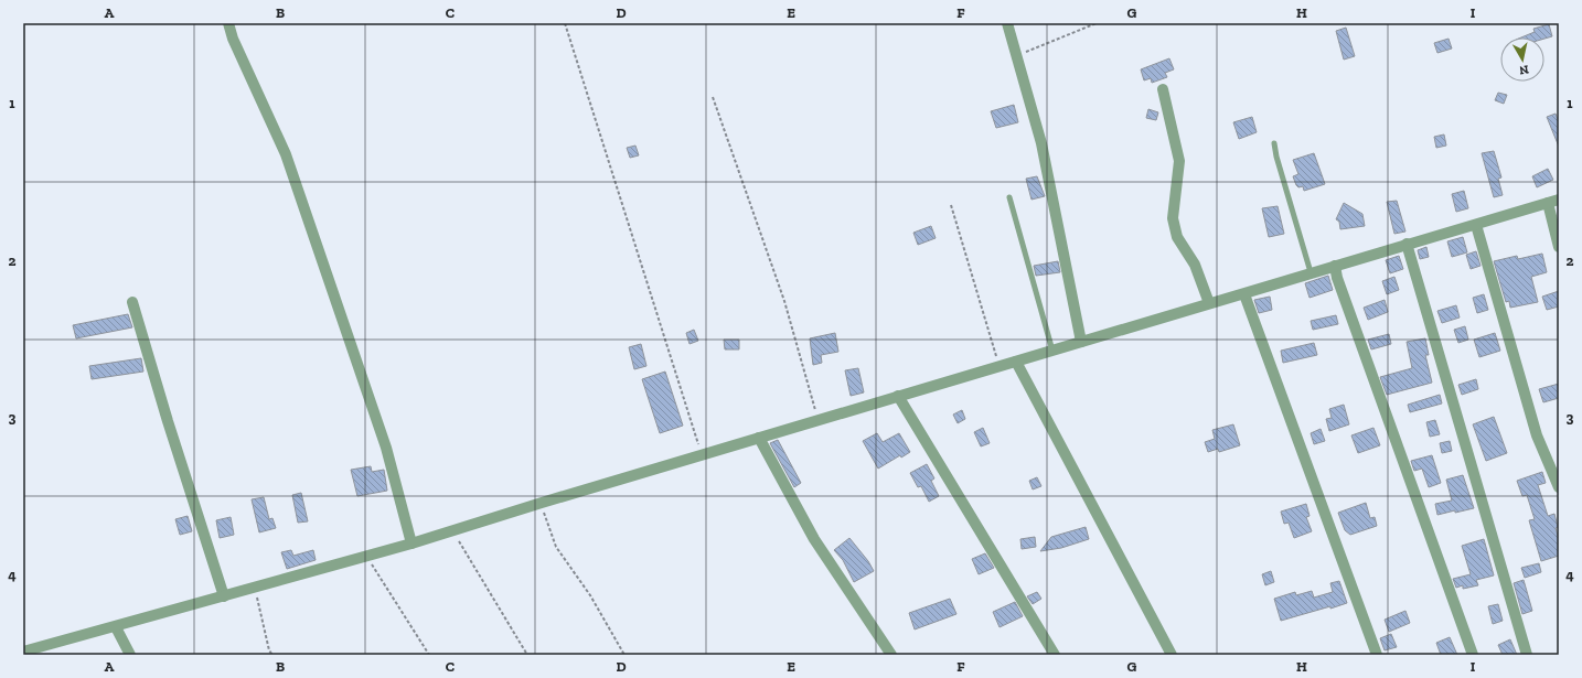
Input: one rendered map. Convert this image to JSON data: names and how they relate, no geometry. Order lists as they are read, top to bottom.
{
  "north": "bottom",
  "grid": {
    "columns": [
      "A",
      "B",
      "C",
      "D",
      "E",
      "F",
      "G",
      "H",
      "I"
    ],
    "rows": [
      "1",
      "2",
      "3",
      "4"
    ]
  }
}
